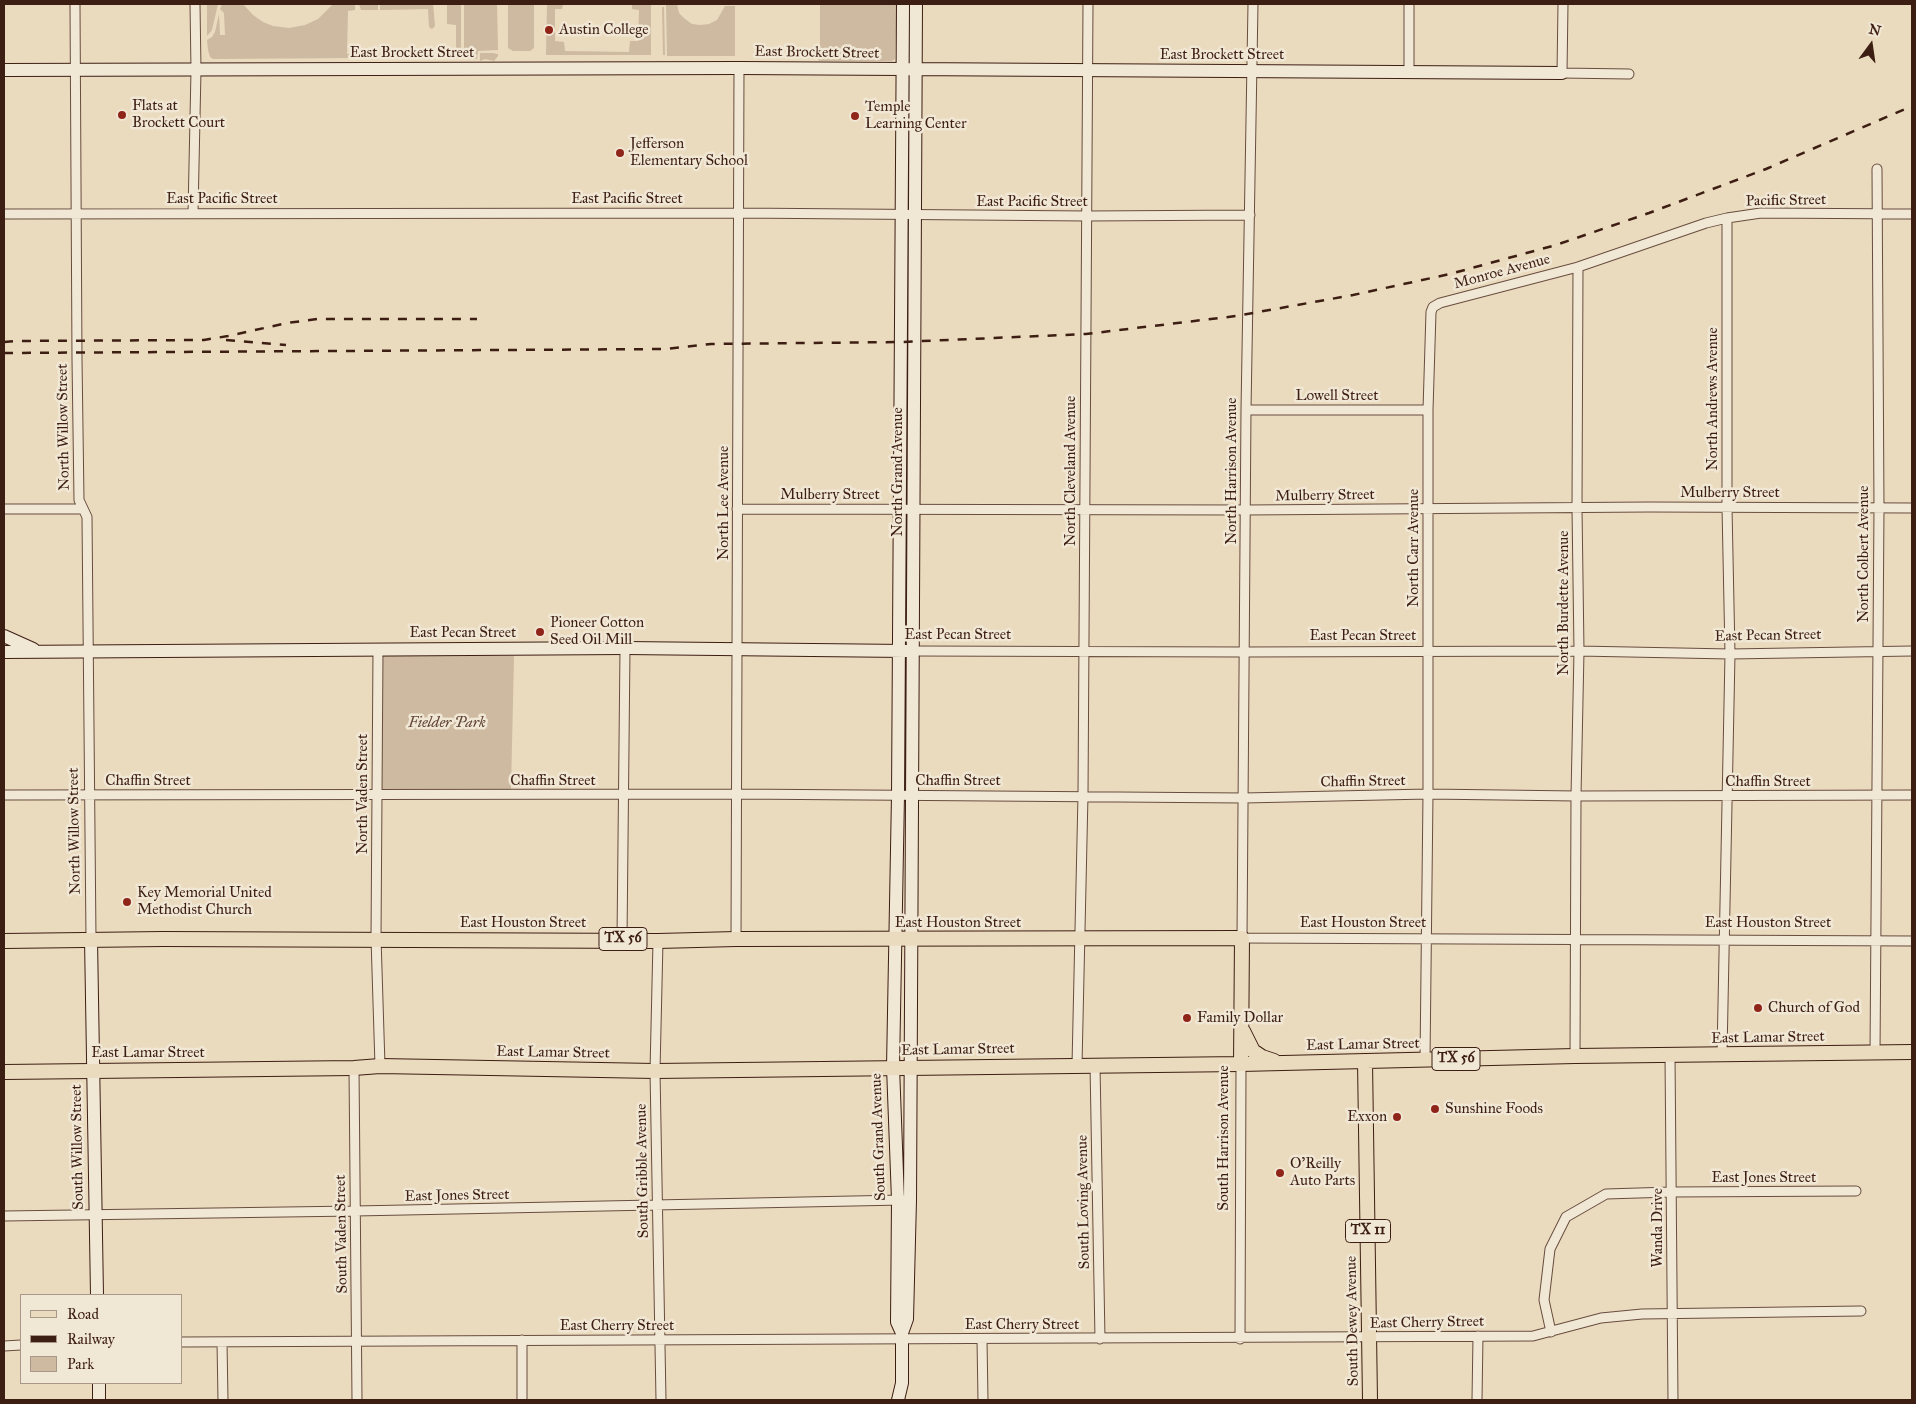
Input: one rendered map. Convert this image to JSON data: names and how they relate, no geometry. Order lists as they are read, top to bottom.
{
  "streets": {
    "main road": [
      "East Houston Street",
      "TX 56",
      "East Lamar Street",
      "South Harrison Avenue",
      "TX 11",
      "South Dewey Avenue"
    ],
    "street": [
      "East Brockett Street",
      "East Pacific Street",
      "Pacific Street",
      "Monroe Avenue",
      "Lowell Street",
      "North Andrews Avenue",
      "North Willow Street",
      "North Cleveland Avenue",
      "North Harrison Avenue",
      "North Grand Avenue",
      "Mulberry Street",
      "North Lee Avenue",
      "North Carr Avenue",
      "North Colbert Avenue",
      "North Burdette Avenue",
      "East Pecan Street",
      "Chaffin Street",
      "North Vaden Street",
      "South Grand Avenue",
      "South Willow Street",
      "South Gribble Avenue",
      "East Jones Street",
      "South Loving Avenue",
      "Wanda Drive",
      "South Vaden Street",
      "East Cherry Street"
    ]
  },
  "crossings": [
    ["East Brockett Street", "North Willow Street"],
    ["East Brockett Street", "North Cleveland Avenue"],
    ["East Brockett Street", "North Harrison Avenue"],
    ["East Brockett Street", "North Grand Avenue"],
    ["East Brockett Street", "North Lee Avenue"],
    ["East Pacific Street", "North Willow Street"],
    ["East Pacific Street", "North Cleveland Avenue"],
    ["East Pacific Street", "North Harrison Avenue"],
    ["East Pacific Street", "North Grand Avenue"],
    ["East Pacific Street", "North Lee Avenue"],
    ["Pacific Street", "Monroe Avenue"],
    ["Pacific Street", "North Andrews Avenue"],
    ["Pacific Street", "North Colbert Avenue"],
    ["Pacific Street", "North Burdette Avenue"],
    ["Monroe Avenue", "North Carr Avenue"],
    ["Monroe Avenue", "North Burdette Avenue"],
    ["Lowell Street", "North Harrison Avenue"],
    ["Lowell Street", "North Carr Avenue"],
    ["North Andrews Avenue", "Mulberry Street"],
    ["North Andrews Avenue", "East Pecan Street"],
    ["North Andrews Avenue", "Chaffin Street"],
    ["North Andrews Avenue", "East Houston Street"],
    ["North Andrews Avenue", "East Lamar Street"],
    ["North Willow Street", "East Pecan Street"],
    ["North Willow Street", "Chaffin Street"],
    ["North Willow Street", "East Houston Street"],
    ["North Willow Street", "South Willow Street"],
    ["North Cleveland Avenue", "Mulberry Street"],
    ["North Cleveland Avenue", "East Pecan Street"],
    ["North Cleveland Avenue", "Chaffin Street"],
    ["North Cleveland Avenue", "East Houston Street"],
    ["North Cleveland Avenue", "East Lamar Street"],
    ["North Harrison Avenue", "Mulberry Street"],
    ["North Harrison Avenue", "East Pecan Street"],
    ["North Harrison Avenue", "Chaffin Street"],
    ["North Harrison Avenue", "East Houston Street"],
    ["North Harrison Avenue", "South Harrison Avenue"],
    ["North Grand Avenue", "Mulberry Street"],
    ["North Grand Avenue", "East Pecan Street"],
    ["North Grand Avenue", "Chaffin Street"],
    ["North Grand Avenue", "East Houston Street"],
    ["North Grand Avenue", "South Grand Avenue"],
    ["Mulberry Street", "North Lee Avenue"],
    ["Mulberry Street", "North Carr Avenue"],
    ["Mulberry Street", "North Colbert Avenue"],
    ["Mulberry Street", "North Burdette Avenue"],
    ["North Lee Avenue", "East Pecan Street"],
    ["North Lee Avenue", "Chaffin Street"],
    ["North Lee Avenue", "East Houston Street"],
    ["North Carr Avenue", "East Pecan Street"],
    ["North Carr Avenue", "Chaffin Street"],
    ["North Carr Avenue", "East Houston Street"],
    ["North Carr Avenue", "East Lamar Street"],
    ["North Colbert Avenue", "East Pecan Street"],
    ["North Colbert Avenue", "Chaffin Street"],
    ["North Colbert Avenue", "East Houston Street"],
    ["North Colbert Avenue", "East Lamar Street"],
    ["North Burdette Avenue", "East Pecan Street"],
    ["North Burdette Avenue", "Chaffin Street"],
    ["North Burdette Avenue", "East Houston Street"],
    ["North Burdette Avenue", "East Lamar Street"],
    ["East Pecan Street", "North Vaden Street"],
    ["Chaffin Street", "North Vaden Street"],
    ["North Vaden Street", "East Houston Street"],
    ["East Houston Street", "South Grand Avenue"],
    ["East Houston Street", "South Harrison Avenue"],
    ["East Houston Street", "South Willow Street"],
    ["East Houston Street", "South Gribble Avenue"],
    ["East Lamar Street", "South Grand Avenue"],
    ["East Lamar Street", "South Harrison Avenue"],
    ["East Lamar Street", "South Willow Street"],
    ["East Lamar Street", "South Gribble Avenue"],
    ["East Lamar Street", "South Loving Avenue"],
    ["East Lamar Street", "Wanda Drive"],
    ["East Lamar Street", "South Vaden Street"],
    ["East Lamar Street", "South Dewey Avenue"],
    ["South Grand Avenue", "East Jones Street"],
    ["South Grand Avenue", "East Cherry Street"],
    ["South Harrison Avenue", "East Cherry Street"],
    ["South Willow Street", "East Jones Street"],
    ["South Gribble Avenue", "East Jones Street"],
    ["South Gribble Avenue", "East Cherry Street"],
    ["East Jones Street", "Wanda Drive"],
    ["East Jones Street", "South Vaden Street"],
    ["East Jones Street", "East Cherry Street"],
    ["South Loving Avenue", "East Cherry Street"],
    ["Wanda Drive", "East Cherry Street"],
    ["South Vaden Street", "East Cherry Street"],
    ["South Dewey Avenue", "East Cherry Street"]
  ],
  "parks": ["Fielder Park"],
  "places": [
    "Austin College",
    "Flats at Brockett Court",
    "Temple Learning Center",
    "Jefferson Elementary School",
    "Pioneer Cotton Seed Oil Mill",
    "Key Memorial United Methodist Church",
    "Church of God",
    "Family Dollar",
    "Sunshine Foods",
    "Exxon",
    "O'Reilly Auto Parts"
  ],
  "legend": ["Road", "Railway", "Park"],
  "north": "top"
}
